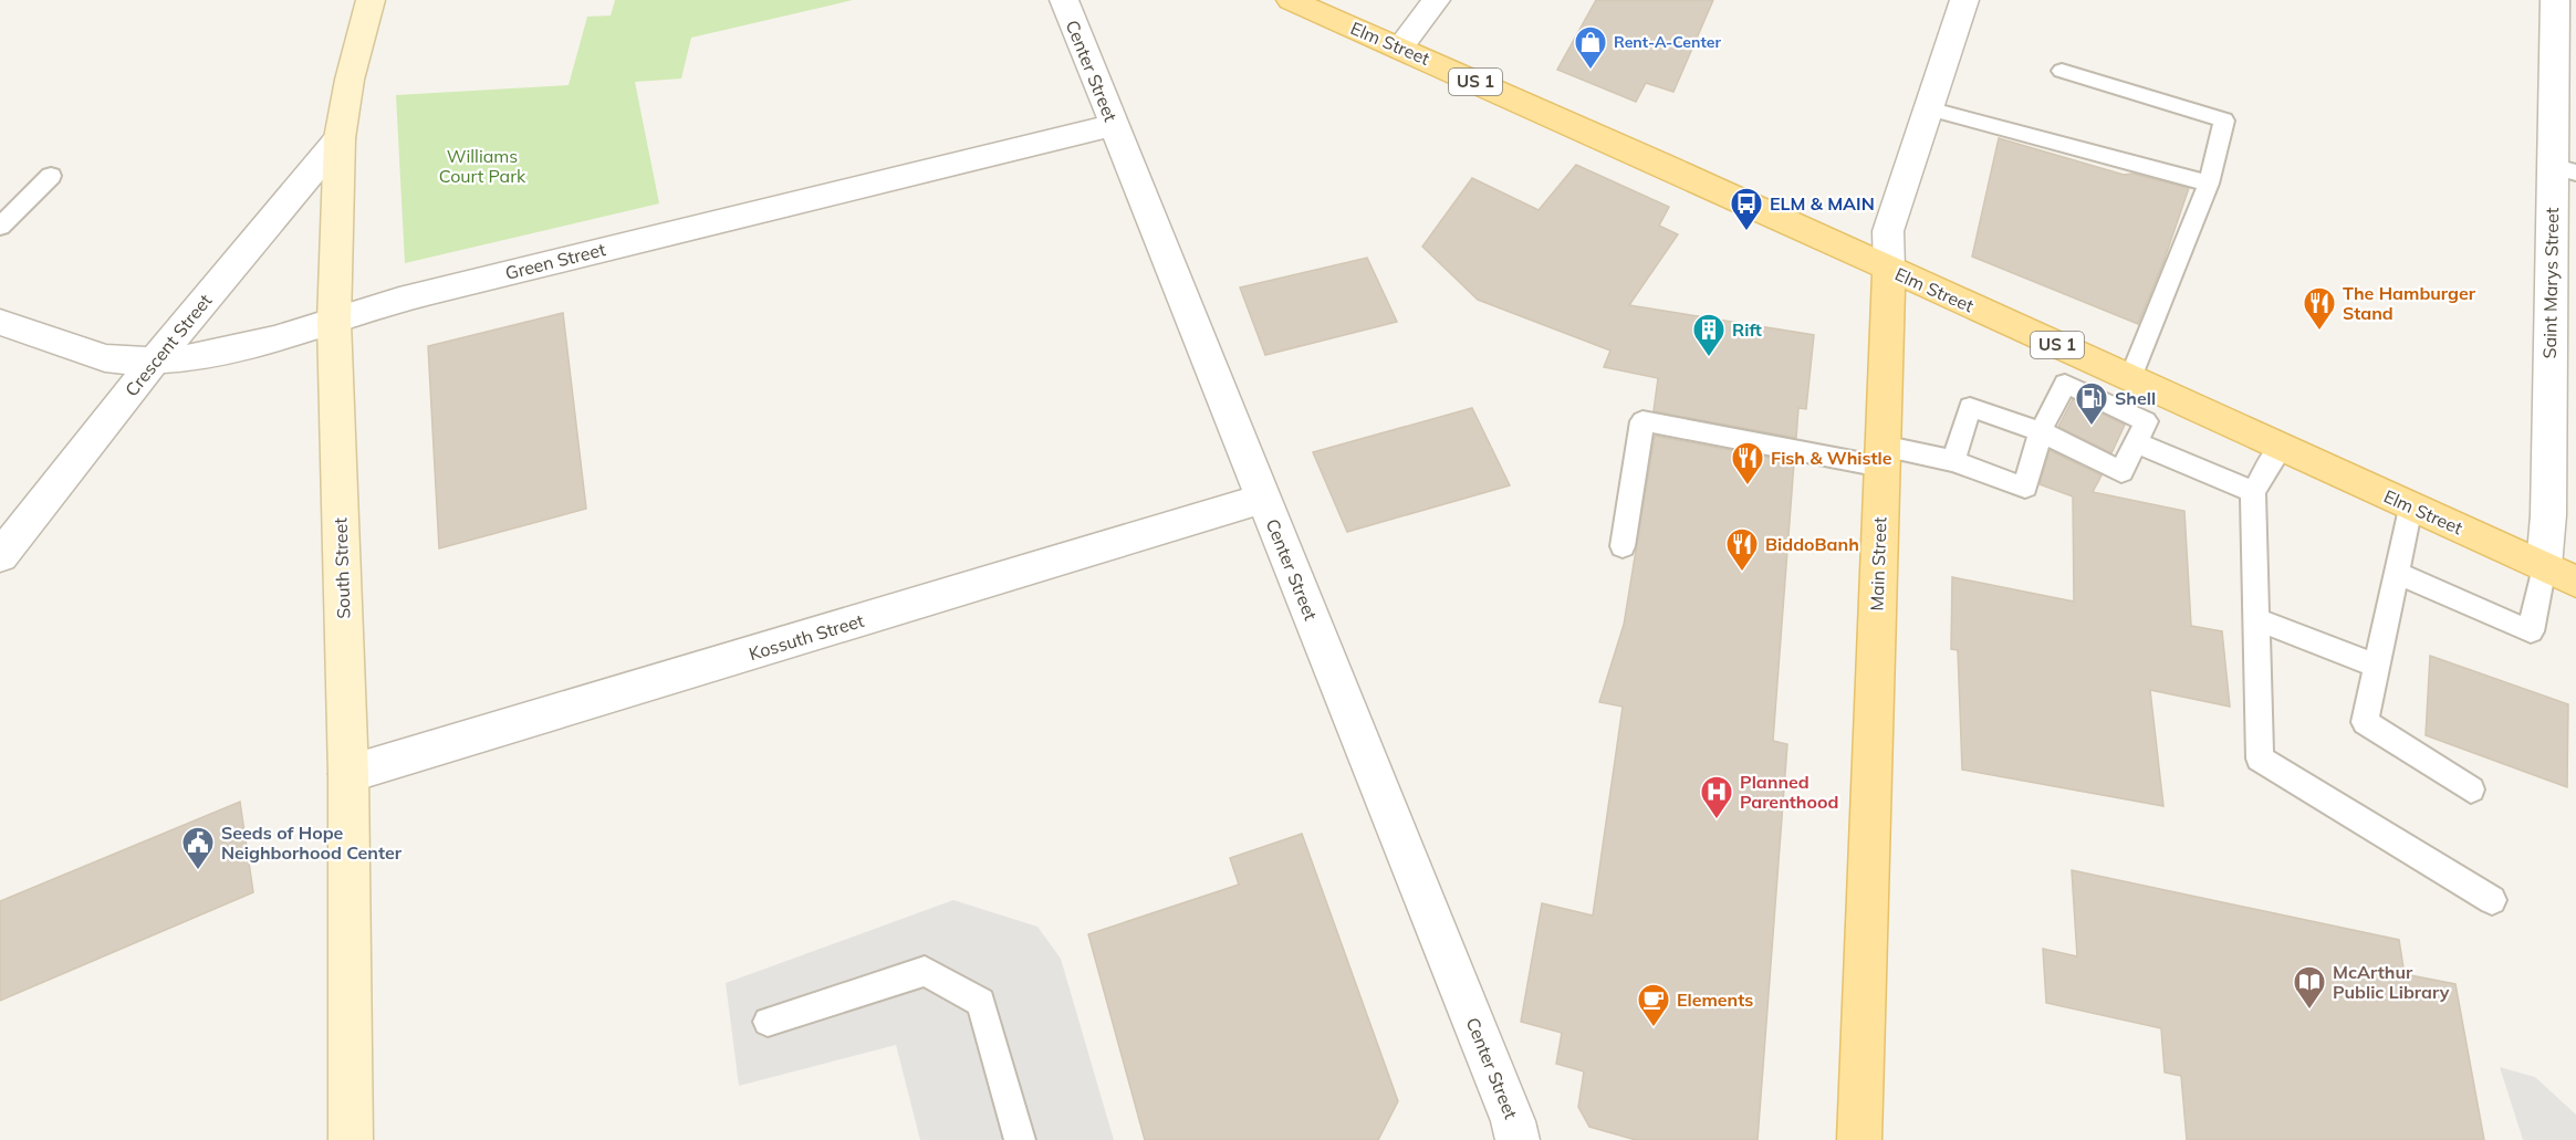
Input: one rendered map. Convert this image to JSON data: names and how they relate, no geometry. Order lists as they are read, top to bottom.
{
  "streets": {
    "main road": ["Elm Street", "US 1", "Main Street"],
    "street": [
      "Center Street",
      "Green Street",
      "Saint Marys Street",
      "Crescent Street",
      "South Street",
      "Kossuth Street"
    ]
  },
  "crossings": [
    ["Elm Street", "Saint Marys Street"],
    ["Elm Street", "Main Street"],
    ["Center Street", "Green Street"],
    ["Center Street", "Kossuth Street"],
    ["Green Street", "Crescent Street"],
    ["Green Street", "South Street"],
    ["Crescent Street", "South Street"],
    ["South Street", "Kossuth Street"]
  ],
  "parks": ["Williams Court Park"],
  "places": {
    "shop": ["Rent-A-Center"],
    "bus stop": ["ELM & MAIN"],
    "restaurant": ["The Hamburger Stand", "Fish & Whistle", "BiddoBanh"],
    "building": ["Rift"],
    "fuel station": ["Shell"],
    "hospital": ["Planned Parenthood"],
    "public building": ["Seeds of Hope Neighborhood Center"],
    "library": ["McArthur Public Library"],
    "cafe": ["Elements"]
  }
}
